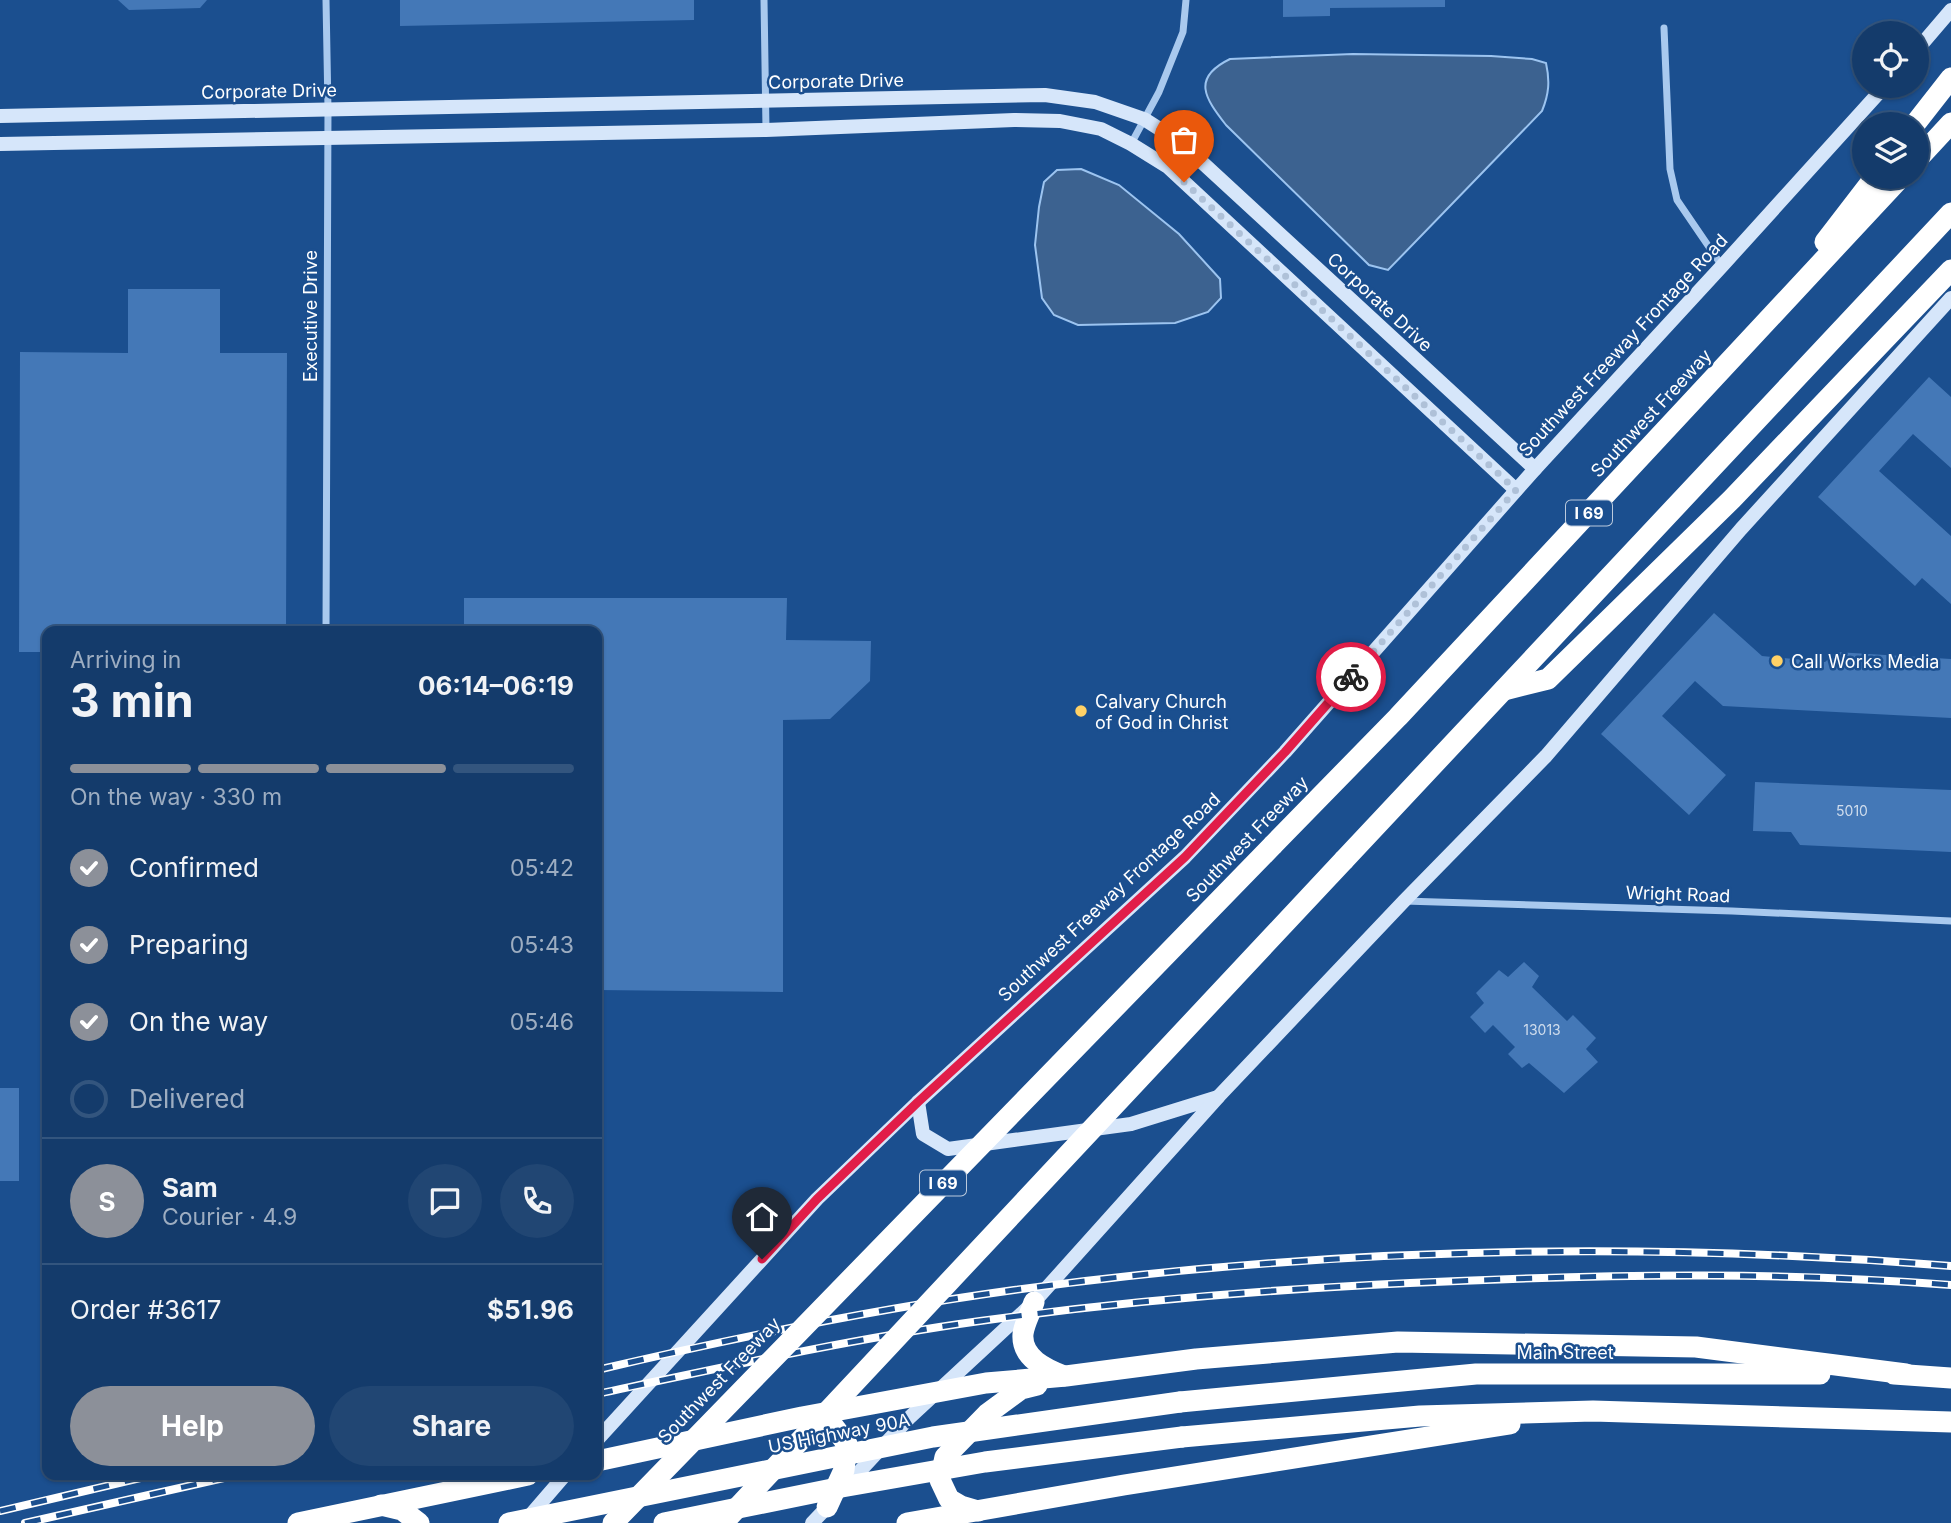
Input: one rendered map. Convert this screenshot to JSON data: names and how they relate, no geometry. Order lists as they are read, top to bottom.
{
  "streets": {
    "highway": [
      "Southwest Freeway",
      "I 69",
      "Main Street",
      "US Highway 90A"
    ],
    "main road": ["Corporate Drive", "Southwest Freeway Frontage Road"],
    "street": ["Executive Drive", "Wright Road"]
  },
  "crossings": [
    ["Corporate Drive", "Executive Drive"],
    ["Corporate Drive", "Southwest Freeway Frontage Road"],
    ["Main Street", "US Highway 90A"]
  ],
  "places": ["Call Works Media", "Calvary Church of God in Christ"],
  "house_numbers": ["5010", "13013"],
  "page": {
    "heading": ["3 min", "Arriving in", "06:14–06:19"],
    "panel": [
      "Sam",
      "Courier · 4.9",
      "Order #3617",
      "$51.96"
    ],
    "bar": "On the way · 330 m",
    "list": [
      ["Confirmed", "05:42"],
      ["Preparing", "05:43"],
      ["On the way", "05:46"],
      "Delivered"
    ],
    "round": "S",
    "buttons": ["Help", "Share"]
  }
}
